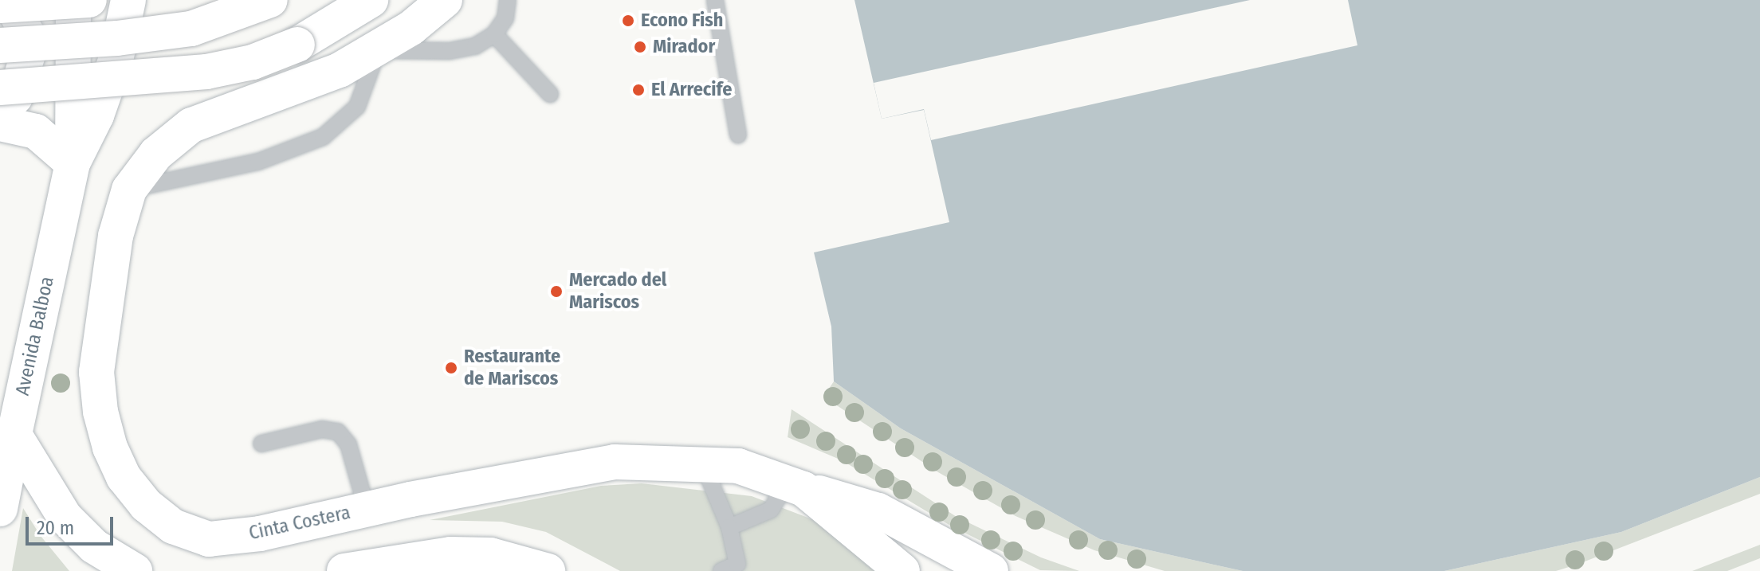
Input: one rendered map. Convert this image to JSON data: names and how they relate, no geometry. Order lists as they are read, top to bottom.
{
  "streets": {
    "main road": ["Avenida Balboa", "Cinta Costera"]
  },
  "places": [
    "Econo Fish",
    "Mirador",
    "El Arrecife",
    "Mercado del Mariscos",
    "Restaurante de Mariscos"
  ],
  "scale_bar": "20 m"
}
